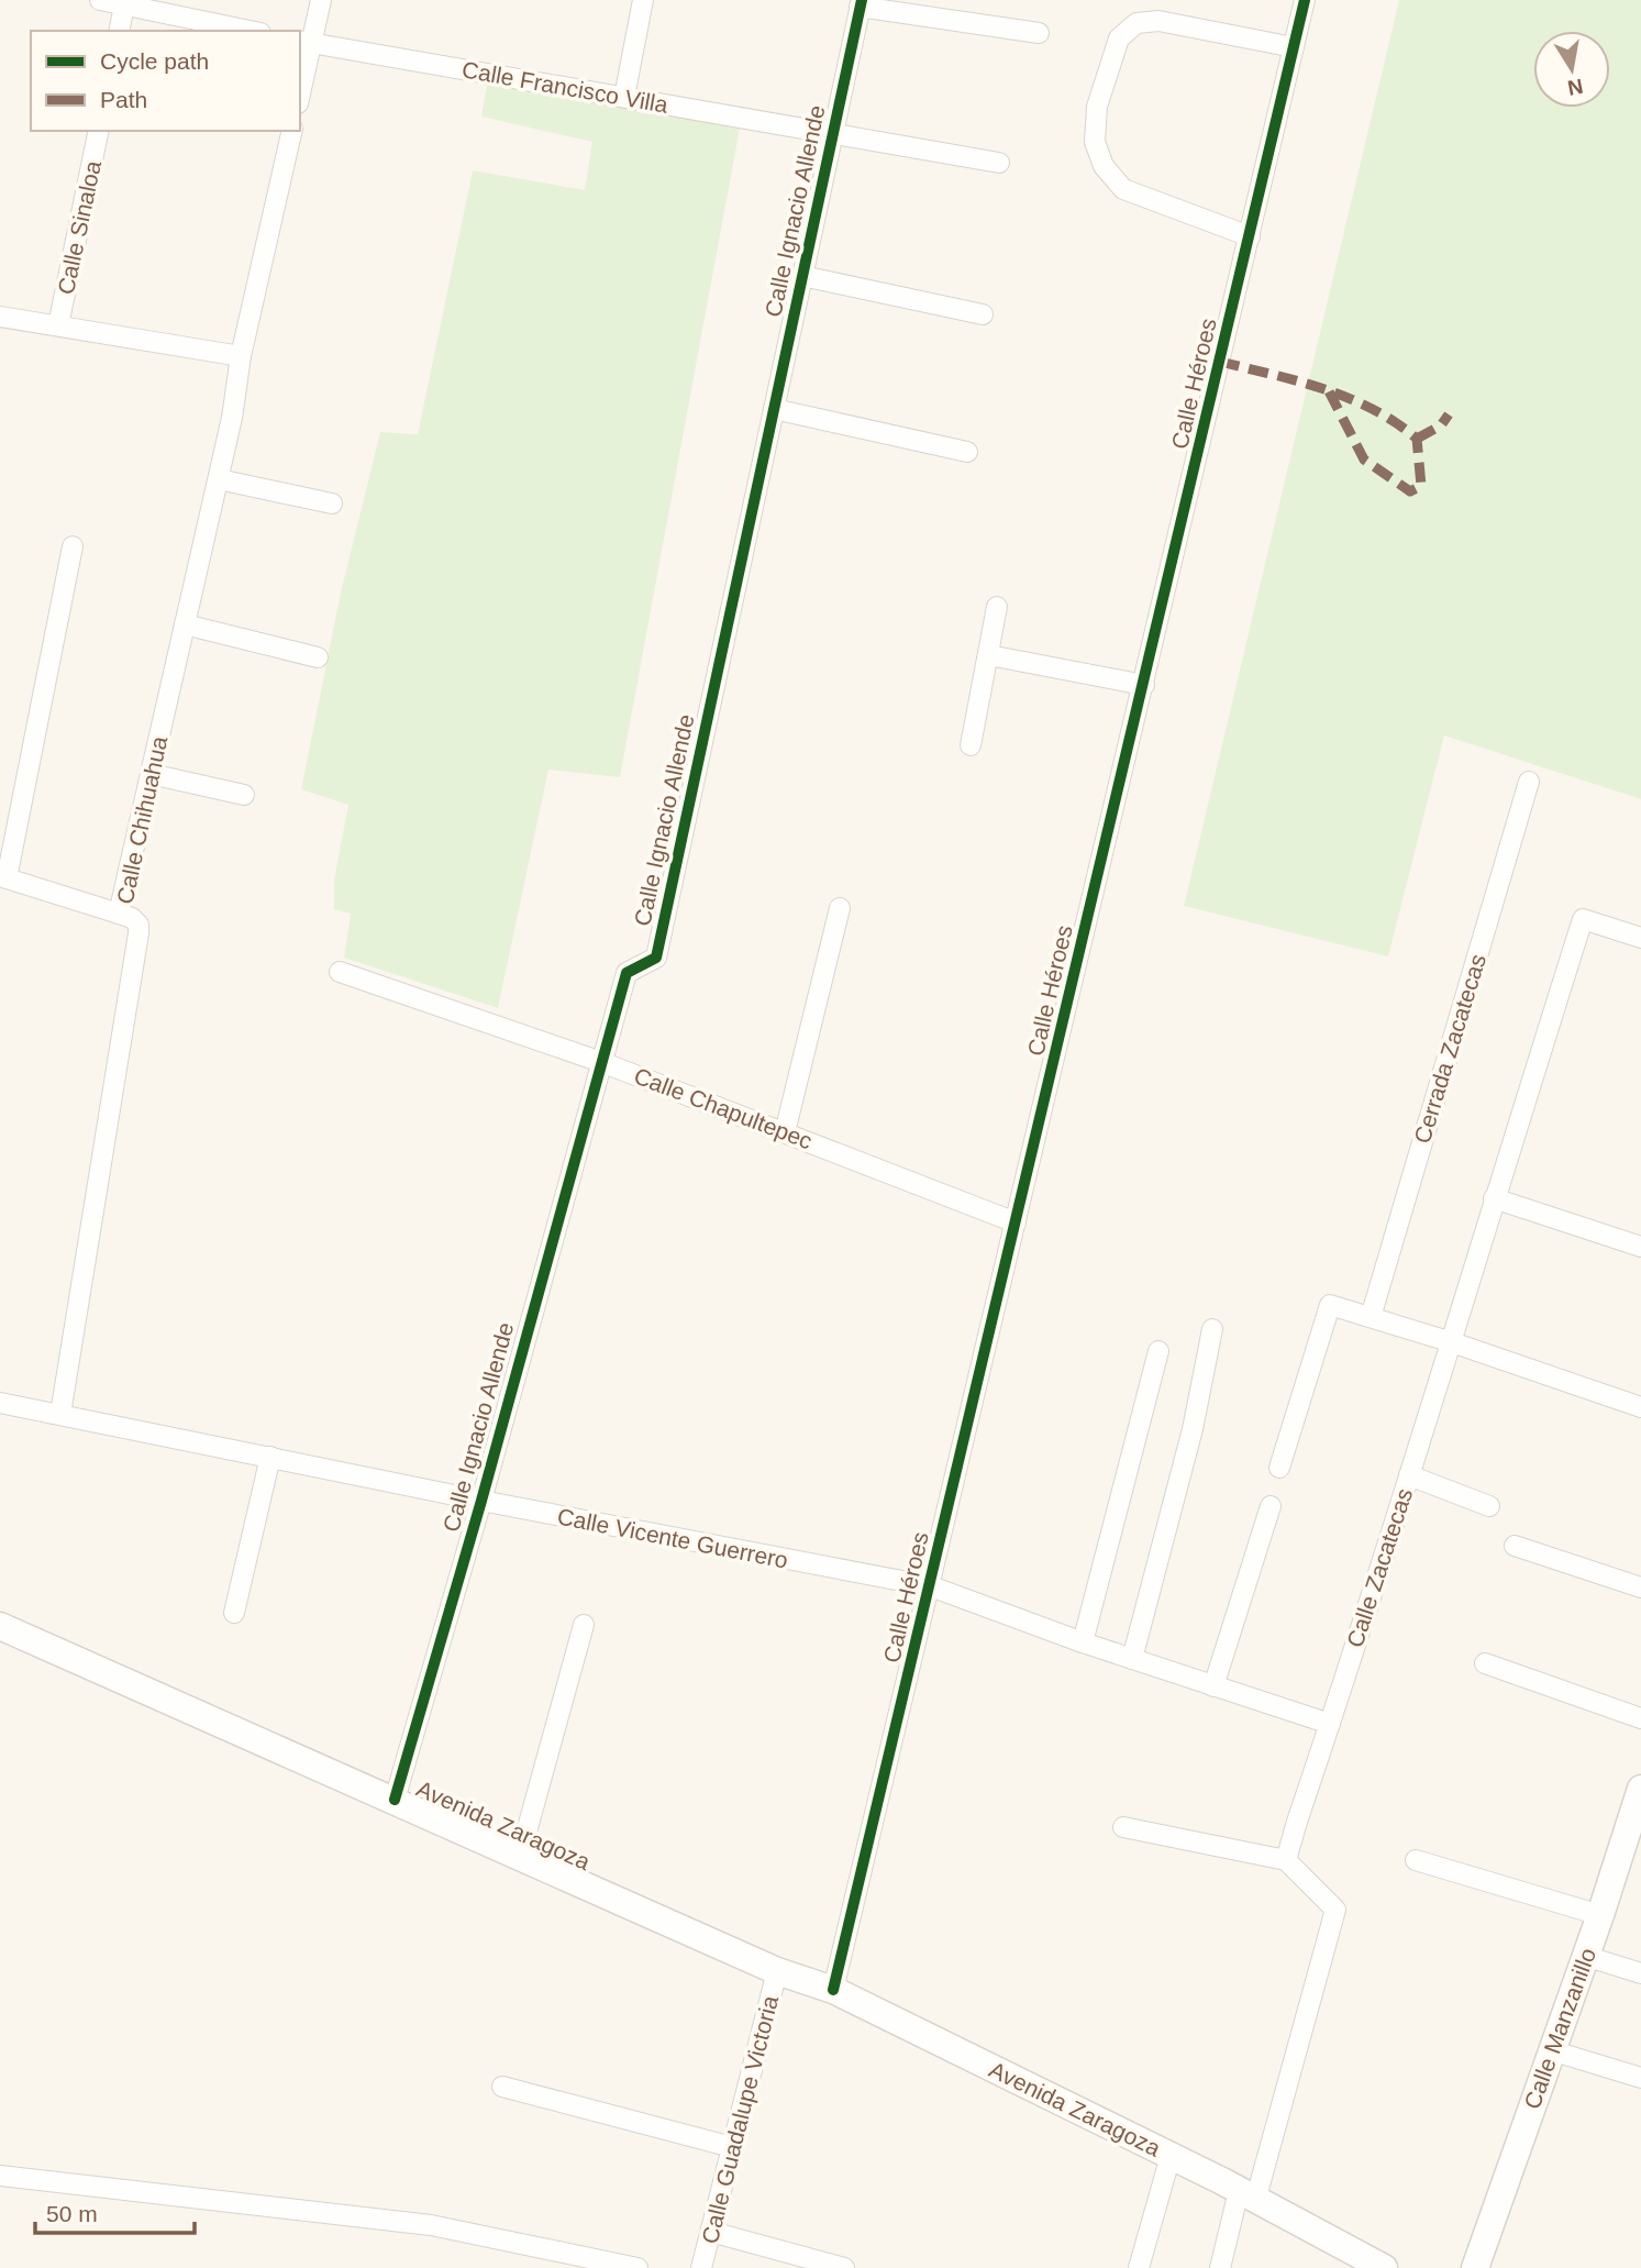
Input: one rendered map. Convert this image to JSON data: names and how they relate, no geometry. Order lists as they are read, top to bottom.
{
  "streets": {
    "main road": ["Avenida Zaragoza", "Calle Manzanillo"],
    "street": [
      "Calle Francisco Villa",
      "Calle Ignacio Allende",
      "Calle Sinaloa",
      "Calle Héroes",
      "Calle Chihuahua",
      "Cerrada Zacatecas",
      "Calle Chapultepec",
      "Calle Vicente Guerrero",
      "Calle Zacatecas",
      "Calle Guadalupe Victoria"
    ]
  },
  "crossings": [
    ["Calle Francisco Villa", "Calle Ignacio Allende"],
    ["Calle Ignacio Allende", "Calle Chapultepec"],
    ["Calle Ignacio Allende", "Calle Vicente Guerrero"],
    ["Calle Ignacio Allende", "Avenida Zaragoza"],
    ["Calle Héroes", "Calle Chapultepec"],
    ["Calle Héroes", "Calle Vicente Guerrero"],
    ["Calle Héroes", "Avenida Zaragoza"],
    ["Calle Chihuahua", "Calle Vicente Guerrero"],
    ["Calle Vicente Guerrero", "Calle Zacatecas"],
    ["Avenida Zaragoza", "Calle Guadalupe Victoria"]
  ],
  "legend": ["Cycle path", "Path"],
  "scale_bar": "50 m",
  "north": "bottom"
}
